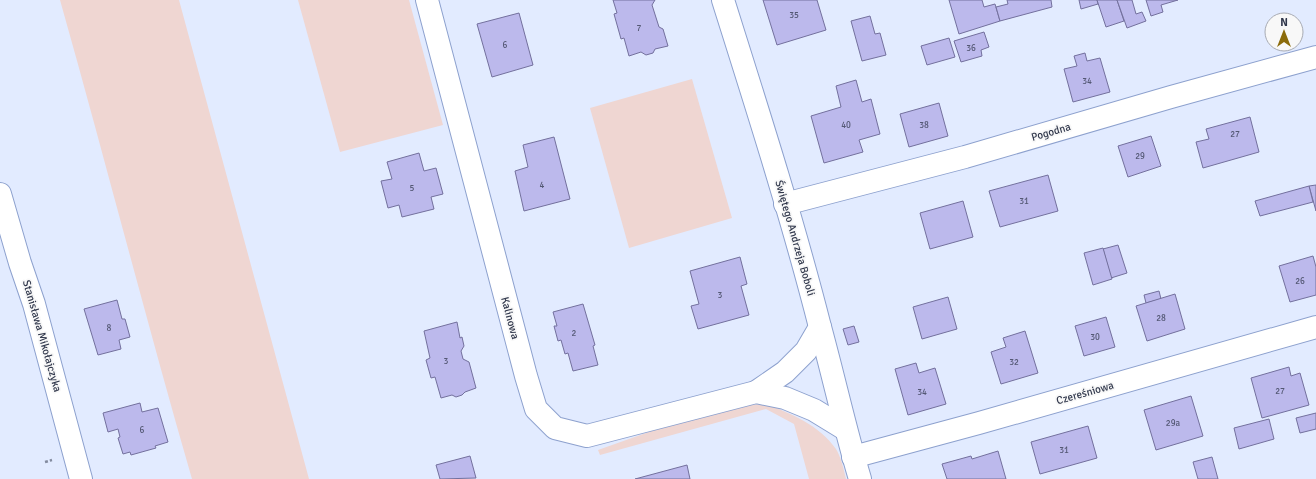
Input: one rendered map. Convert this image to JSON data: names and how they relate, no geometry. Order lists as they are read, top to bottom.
{
  "streets": {
    "street": [
      "Pogodna",
      "Świętego Andrzeja Boboli",
      "Kalinowa",
      "Stanisława Mikołajczyka",
      "Czereśniowa"
    ]
  },
  "crossings": [
    ["Pogodna", "Świętego Andrzeja Boboli"],
    ["Świętego Andrzeja Boboli", "Kalinowa"],
    ["Świętego Andrzeja Boboli", "Czereśniowa"]
  ],
  "house_numbers": [
    "35",
    "7",
    "6",
    "36",
    "34",
    "40",
    "38",
    "27",
    "29",
    "4",
    "5",
    "31",
    "26",
    "3",
    "28",
    "8",
    "2",
    "30",
    "3",
    "32",
    "27",
    "34",
    "29a",
    "6",
    "31"
  ],
  "north": "top"
}
